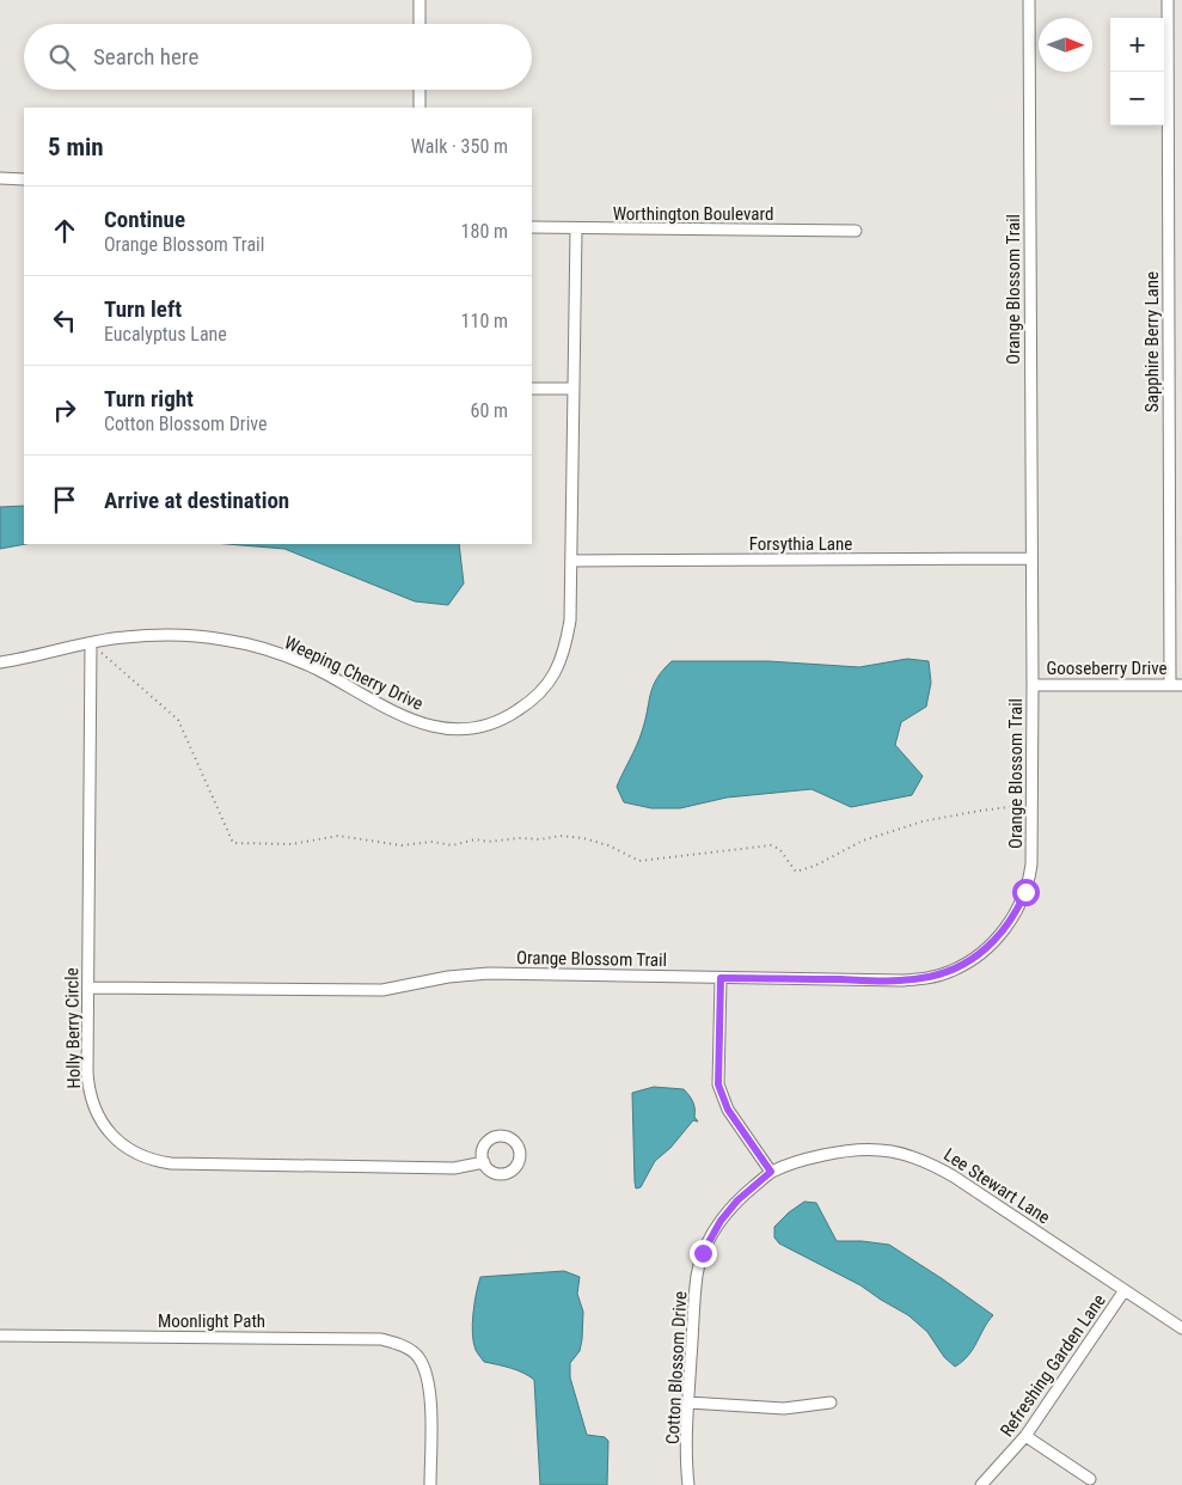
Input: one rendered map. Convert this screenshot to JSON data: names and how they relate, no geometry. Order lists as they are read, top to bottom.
{
  "streets": {
    "street": [
      "Worthington Boulevard",
      "Orange Blossom Trail",
      "Sapphire Berry Lane",
      "Forsythia Lane",
      "Gooseberry Drive",
      "Weeping Cherry Drive",
      "Holly Berry Circle",
      "Lee Stewart Lane",
      "Moonlight Path",
      "Refreshing Garden Lane",
      "Cotton Blossom Drive"
    ]
  },
  "crossings": [
    ["Worthington Boulevard", "Weeping Cherry Drive"],
    ["Orange Blossom Trail", "Forsythia Lane"],
    ["Orange Blossom Trail", "Gooseberry Drive"],
    ["Orange Blossom Trail", "Holly Berry Circle"],
    ["Sapphire Berry Lane", "Gooseberry Drive"],
    ["Forsythia Lane", "Weeping Cherry Drive"],
    ["Weeping Cherry Drive", "Holly Berry Circle"],
    ["Lee Stewart Lane", "Refreshing Garden Lane"],
    ["Lee Stewart Lane", "Cotton Blossom Drive"]
  ],
  "north": "right",
  "page": {
    "map_buttons": ["+", "−"],
    "search": "Search here",
    "heading": ["5 min", "Walk · 350 m"],
    "list": [
      ["Continue", "Orange Blossom Trail", "180 m"],
      ["Turn left", "Eucalyptus Lane", "110 m"],
      ["Turn right", "Cotton Blossom Drive", "60 m"],
      "Arrive at destination"
    ]
  }
}
